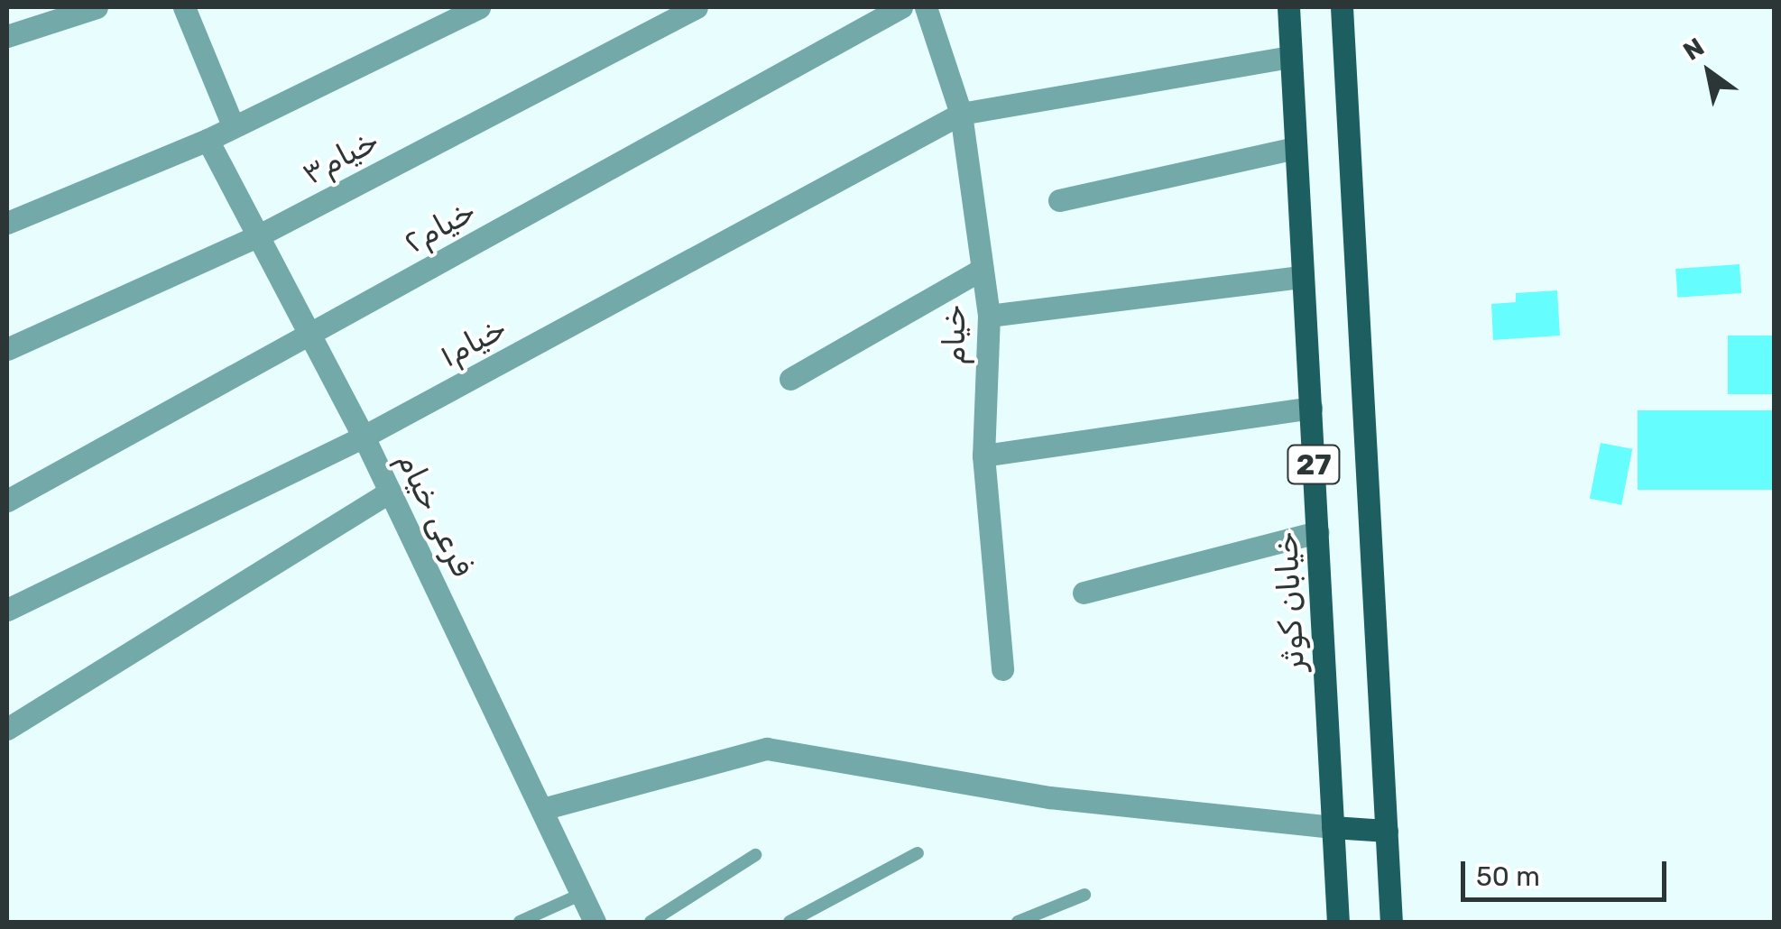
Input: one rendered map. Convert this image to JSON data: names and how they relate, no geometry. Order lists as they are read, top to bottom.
{
  "streets": {
    "main road": ["27", "خیابان کوثر"],
    "street": [
      "خیام۳",
      "خیام۲",
      "خیام",
      "خیام۱",
      "فرعی خیام"
    ]
  },
  "crossings": [
    ["خیام۳", "فرعی خیام"],
    ["خیام۲", "فرعی خیام"],
    ["خیام", "خیام۱"],
    ["خیام۱", "فرعی خیام"],
    ["خیام۱", "خیابان کوثر"]
  ],
  "scale_bar": "50 m",
  "north": "top left"
}
